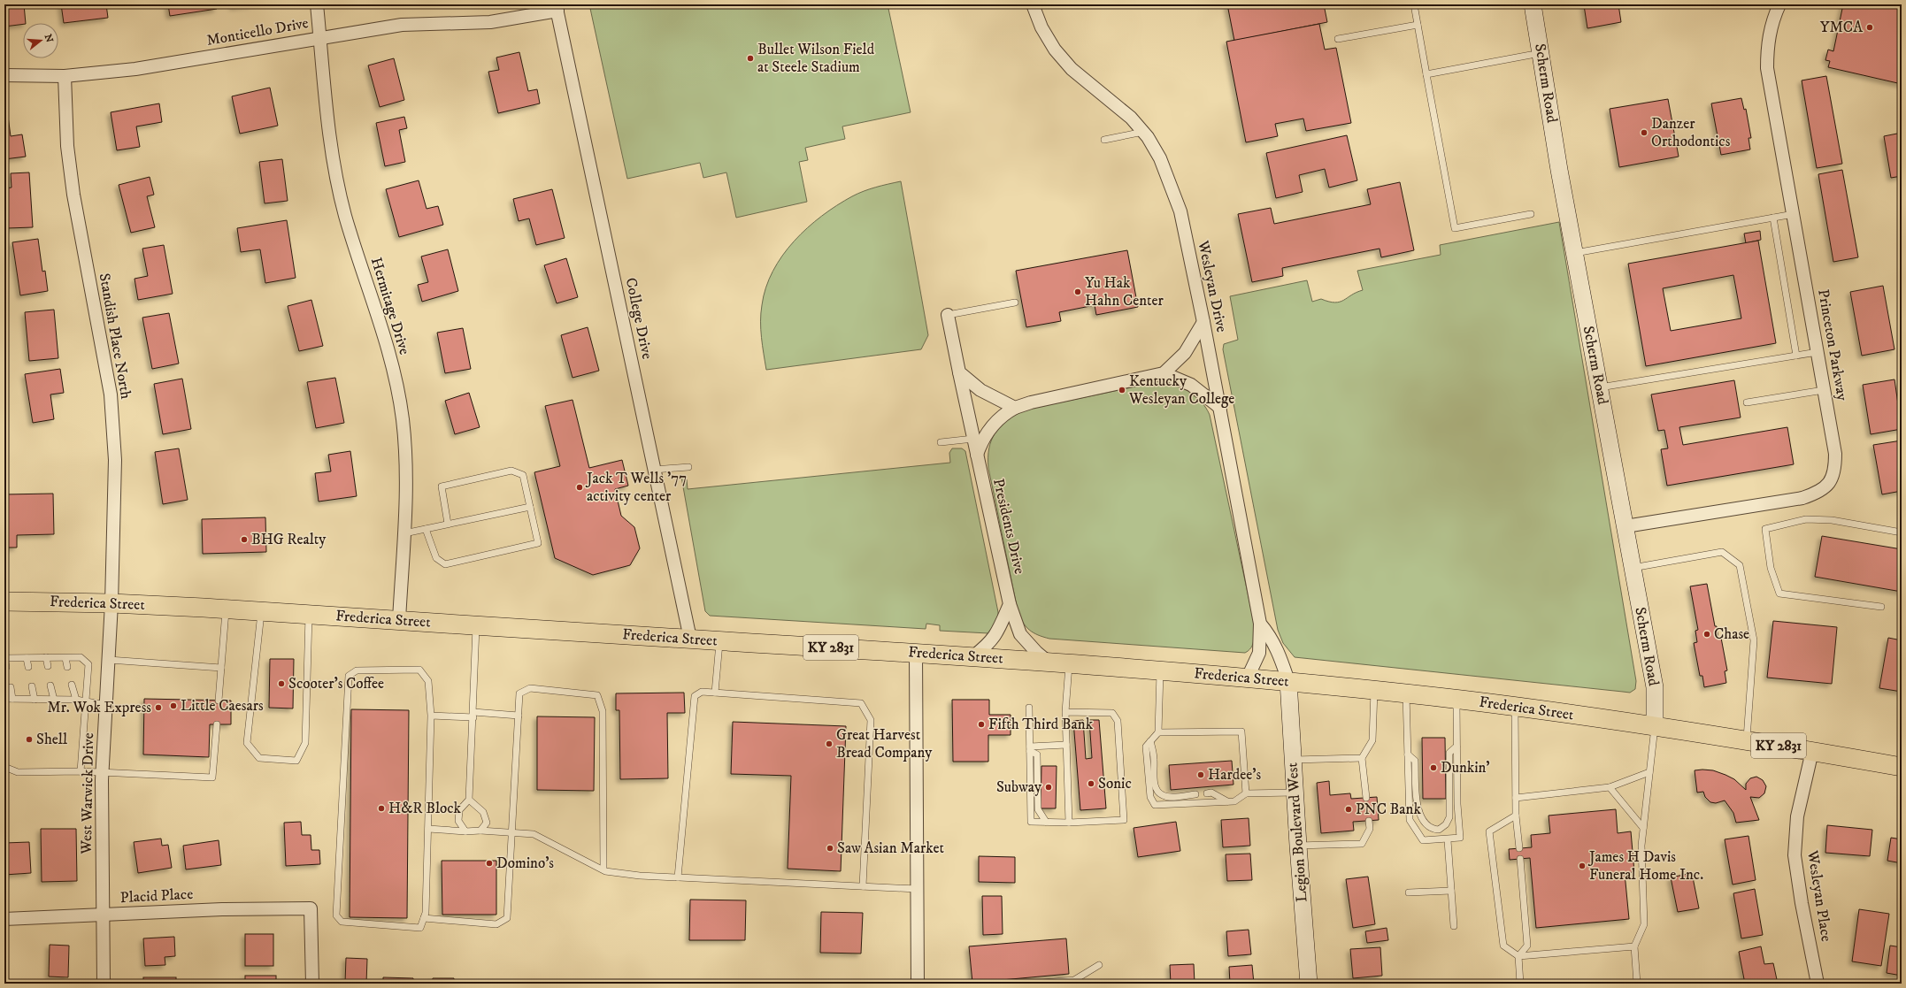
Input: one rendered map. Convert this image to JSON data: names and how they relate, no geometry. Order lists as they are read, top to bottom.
{
  "streets": {
    "main road": ["Frederica Street", "KY 2831"],
    "street": [
      "Monticello Drive",
      "Scherm Road",
      "Wesleyan Drive",
      "Hermitage Drive",
      "College Drive",
      "Standish Place North",
      "Princeton Parkway",
      "Presidents Drive",
      "West Warwick Drive",
      "Legion Boulevard West",
      "Placid Place",
      "Wesleyan Place"
    ]
  },
  "crossings": [
    ["Monticello Drive", "Hermitage Drive"],
    ["Monticello Drive", "College Drive"],
    ["Monticello Drive", "Standish Place North"],
    ["Scherm Road", "Princeton Parkway"],
    ["Scherm Road", "Frederica Street"],
    ["Wesleyan Drive", "Frederica Street"],
    ["Hermitage Drive", "Frederica Street"],
    ["College Drive", "Frederica Street"],
    ["Standish Place North", "Frederica Street"],
    ["Standish Place North", "West Warwick Drive"],
    ["Presidents Drive", "Frederica Street"],
    ["Frederica Street", "West Warwick Drive"],
    ["Frederica Street", "Legion Boulevard West"],
    ["Frederica Street", "Wesleyan Place"],
    ["West Warwick Drive", "Placid Place"]
  ],
  "places": [
    "YMCA",
    "Bullet Wilson Field at Steele Stadium",
    "Danzer Orthodontics",
    "Yu Hak Hahn Center",
    "Kentucky Wesleyan College",
    "Jack T Wells '77 activity center",
    "BHG Realty",
    "Chase",
    "Scooter's Coffee",
    "Little Caesars",
    "Mr. Wok Express",
    "Fifth Third Bank",
    "Shell",
    "Great Harvest Bread Company",
    "Dunkin'",
    "Hardee's",
    "Sonic",
    "Subway",
    "H&R Block",
    "PNC Bank",
    "Saw Asian Market",
    "Domino's",
    "James H Davis Funeral Home Inc."
  ],
  "north": "right"
}
